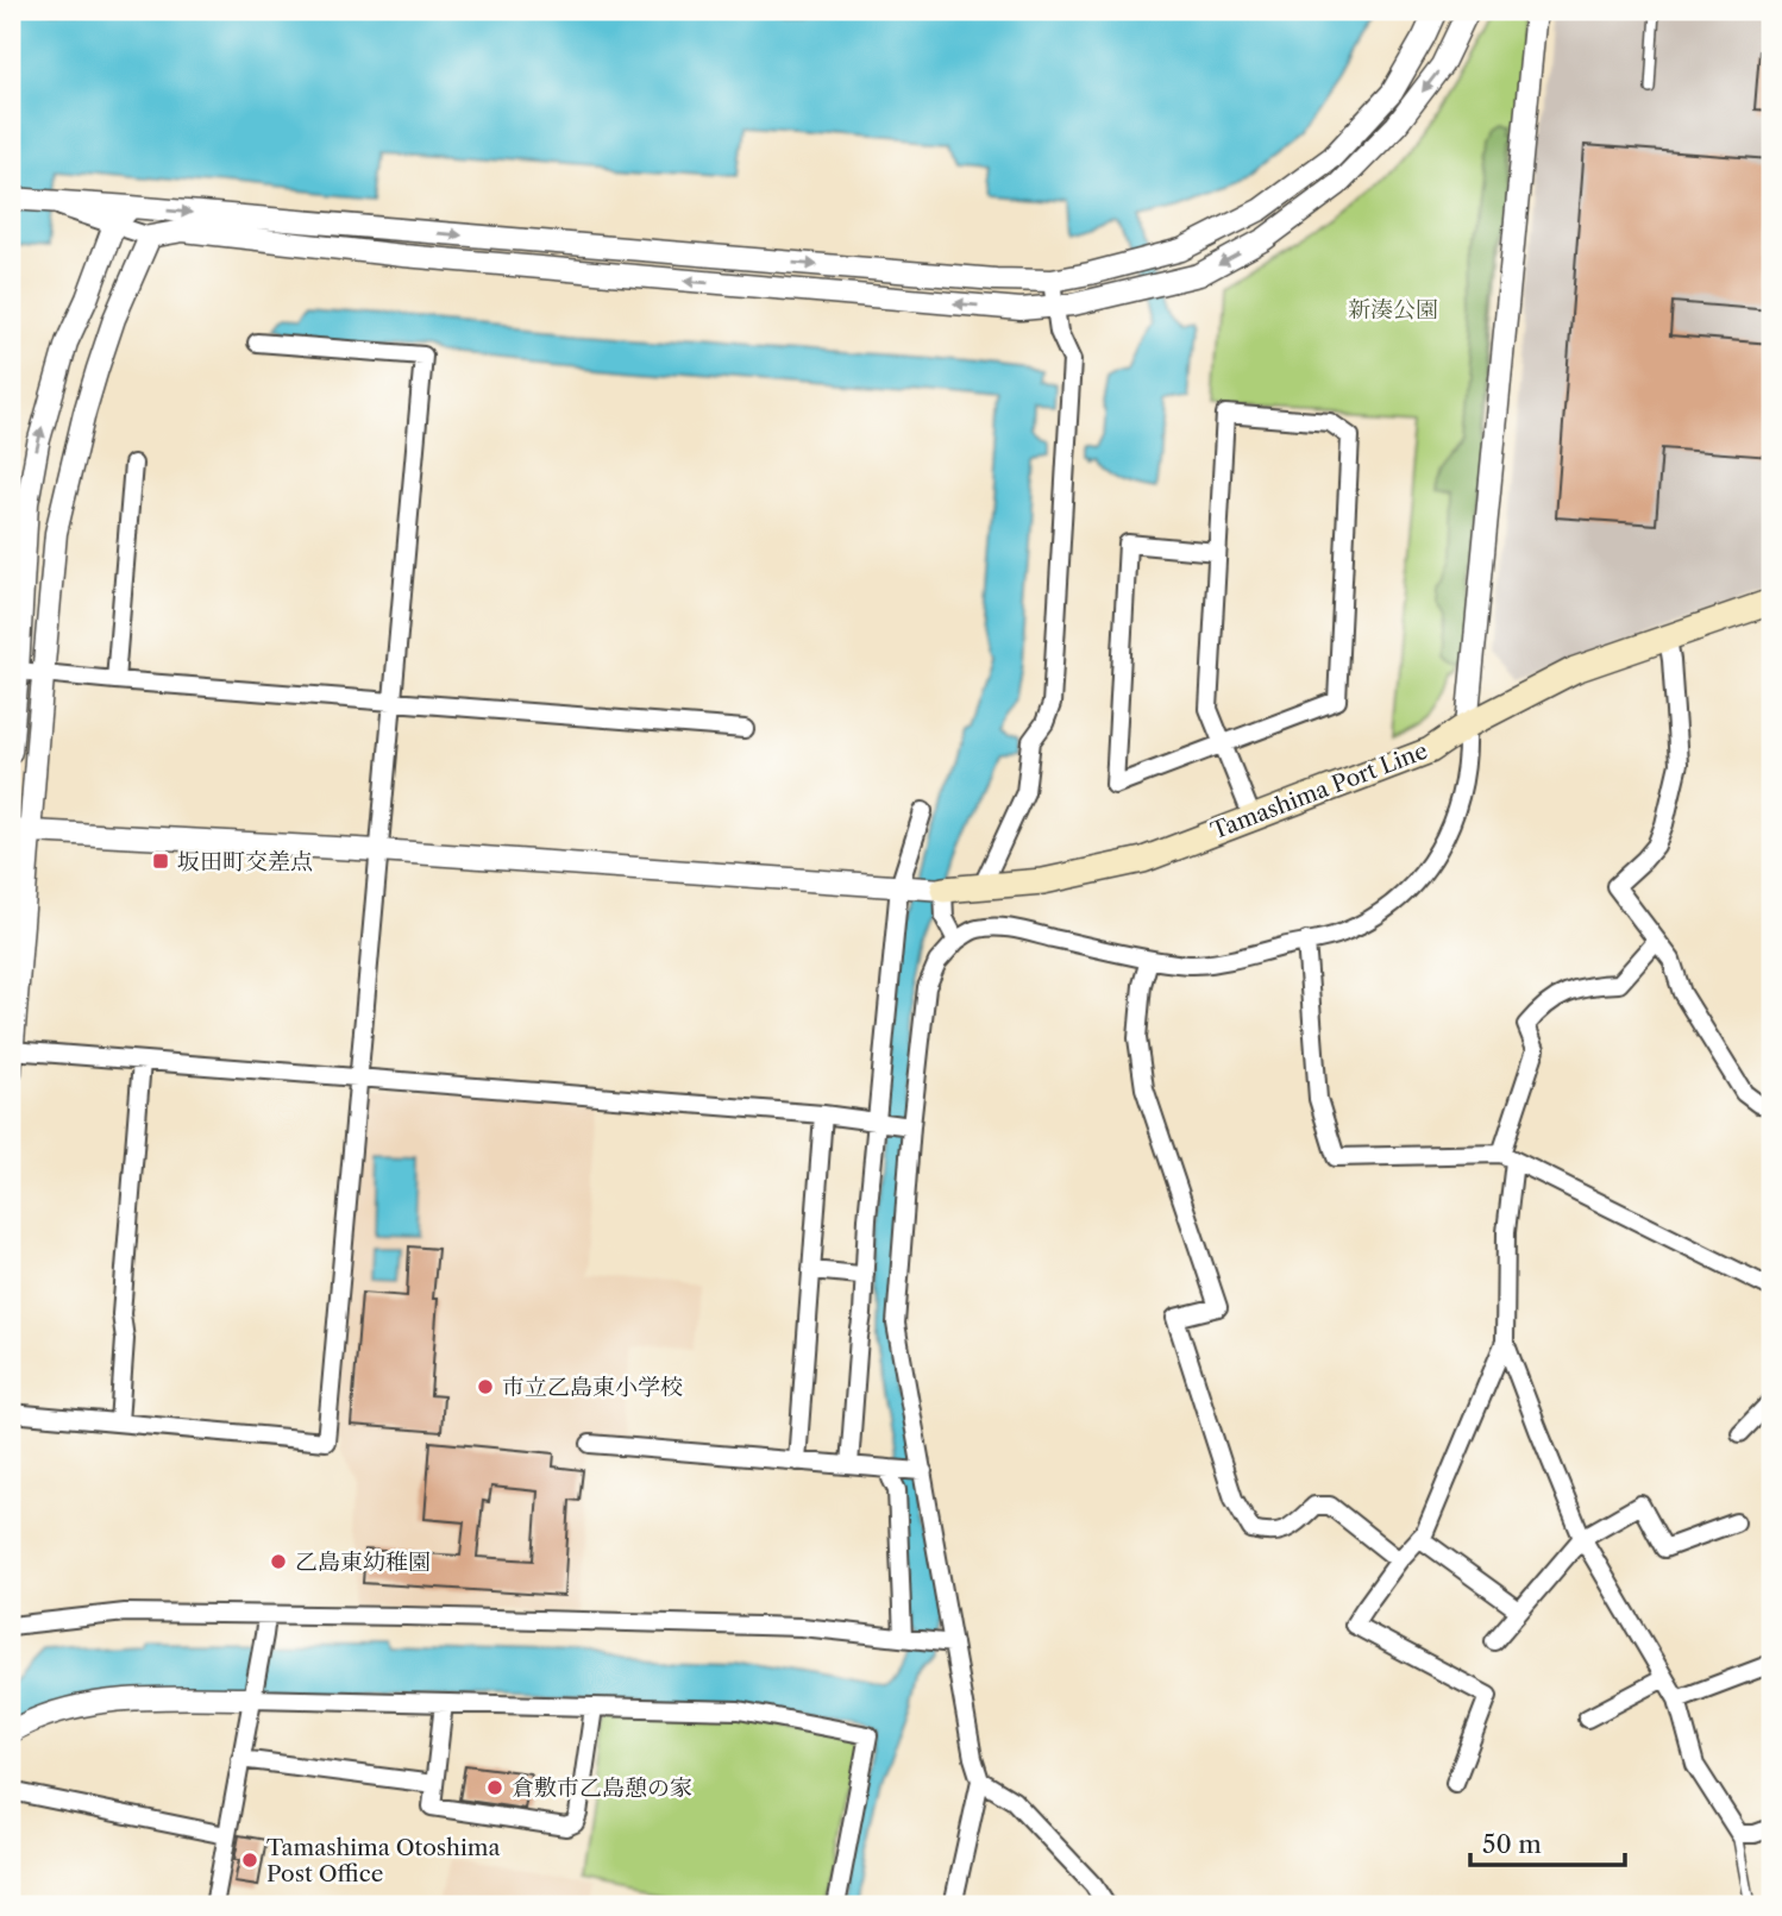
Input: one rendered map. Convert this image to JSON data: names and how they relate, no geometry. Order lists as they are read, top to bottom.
{
  "streets": {
    "main road": ["Tamashima Port Line"]
  },
  "parks": ["新湊公園"],
  "places": {
    "transit": ["坂田町交差点"],
    "other": [
      "市立乙島東小学校",
      "乙島東幼稚園",
      "倉敷市乙島憩の家",
      "Tamashima Otoshima Post Office"
    ]
  },
  "scale_bar": "50 m"
}
